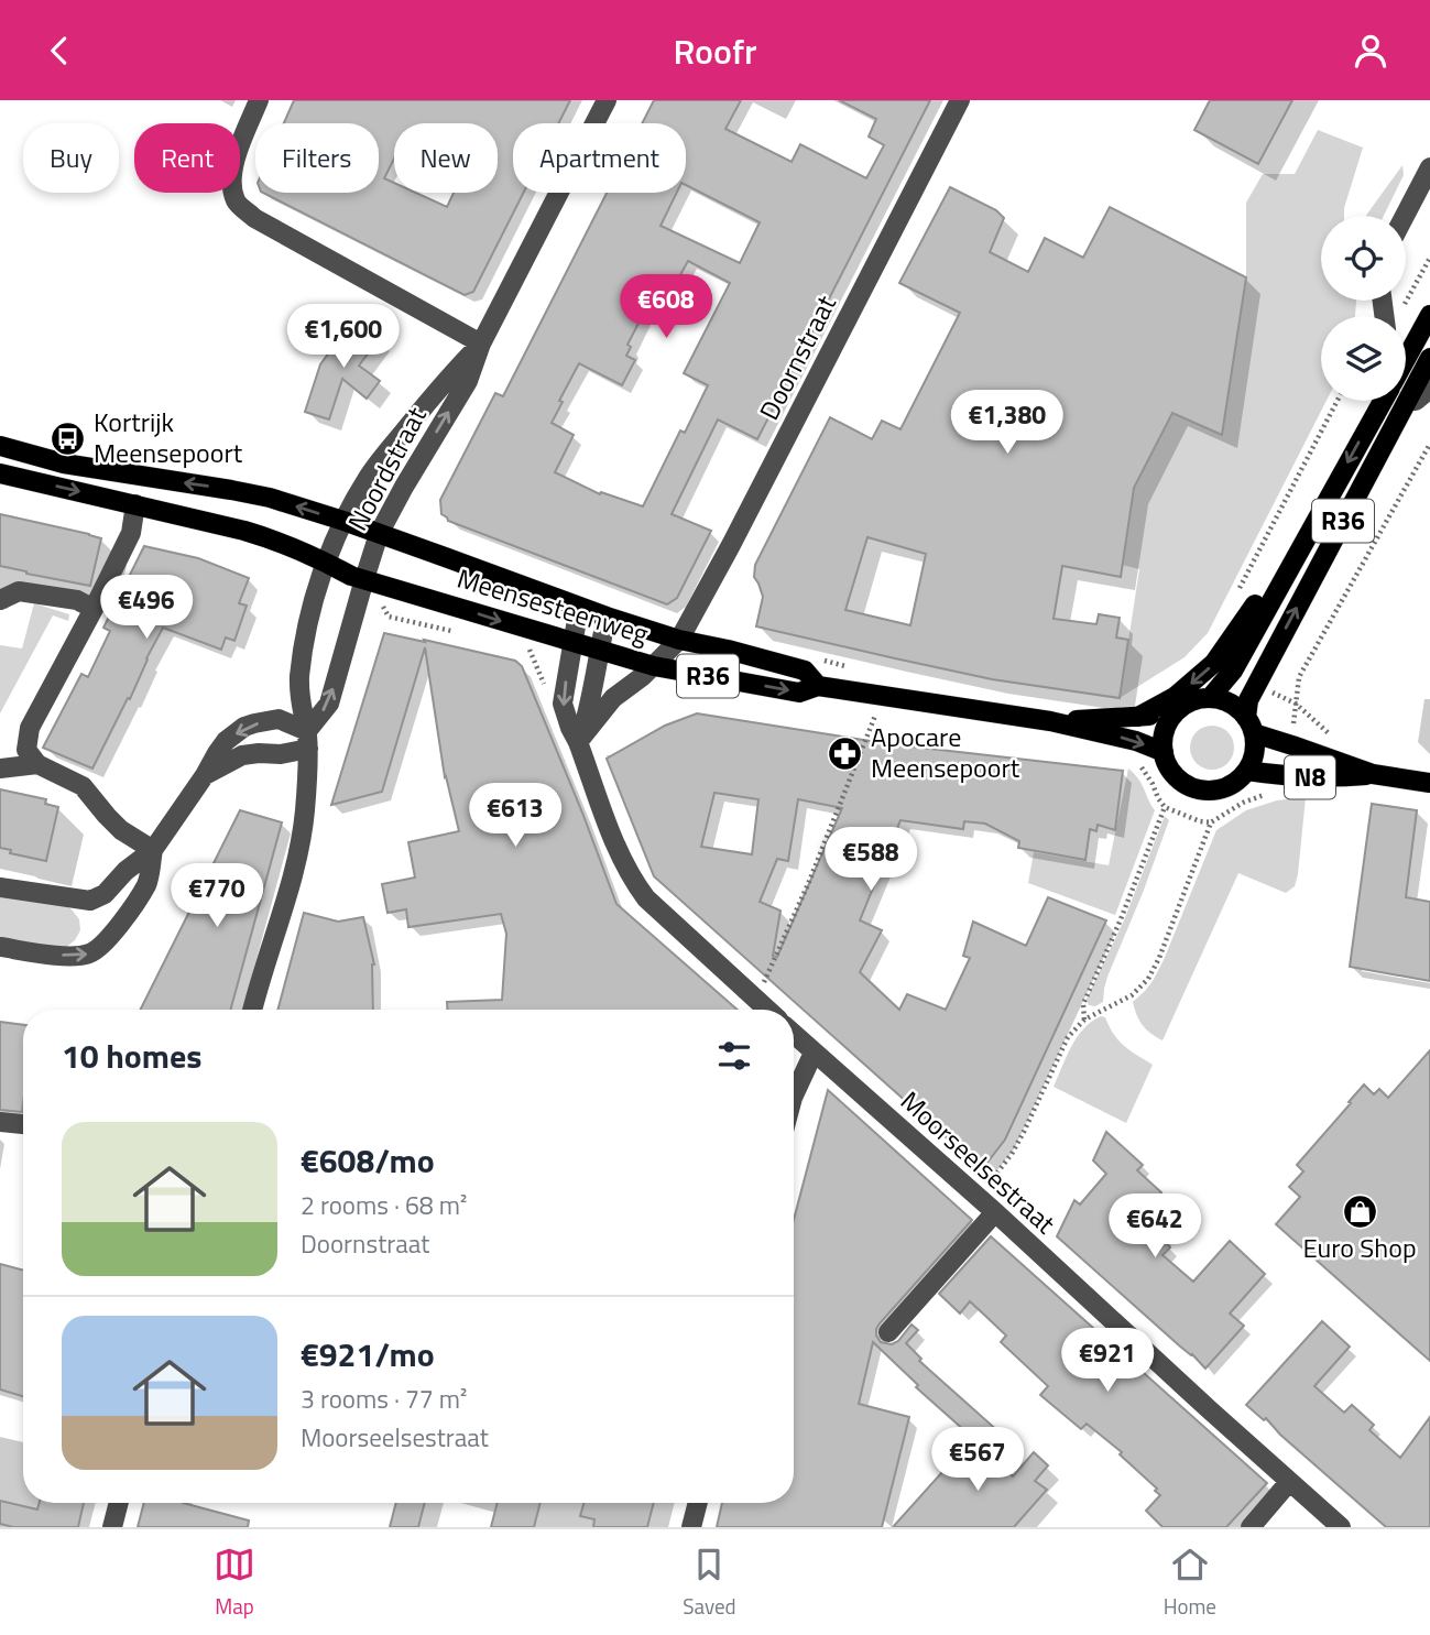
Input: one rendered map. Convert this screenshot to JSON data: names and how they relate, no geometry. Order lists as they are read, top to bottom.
{
  "streets": {
    "main road": ["R36", "Meensesteenweg", "N8"],
    "street": ["Doornstraat", "Noordstraat", "Moorseelsestraat"]
  },
  "crossings": [
    ["Doornstraat", "Meensesteenweg"],
    ["Noordstraat", "R36"],
    ["Noordstraat", "Meensesteenweg"],
    ["R36", "Meensesteenweg"],
    ["R36", "N8"],
    ["Meensesteenweg", "N8"]
  ],
  "places": {
    "bus stop": ["Kortrijk Meensepoort"],
    "pharmacy": ["Apocare Meensepoort"],
    "shop": ["Euro Shop"]
  },
  "page": {
    "header": "Roofr",
    "chip": [
      "Buy",
      "Rent",
      "Filters",
      "New",
      "Apartment"
    ],
    "price": [
      "€608",
      "€1,600",
      "€1,380",
      "€496",
      "€613",
      "€588",
      "€770",
      "€642",
      "€921",
      "€567"
    ],
    "heading": "10 homes",
    "list": [
      {
        "name": "€608/mo",
        "note": "2 rooms · 68 m² · Doornstraat"
      },
      {
        "name": "€921/mo",
        "note": "3 rooms · 77 m² · Moorseelsestraat"
      }
    ],
    "tabs": ["Map", "Saved", "Home"]
  }
}
